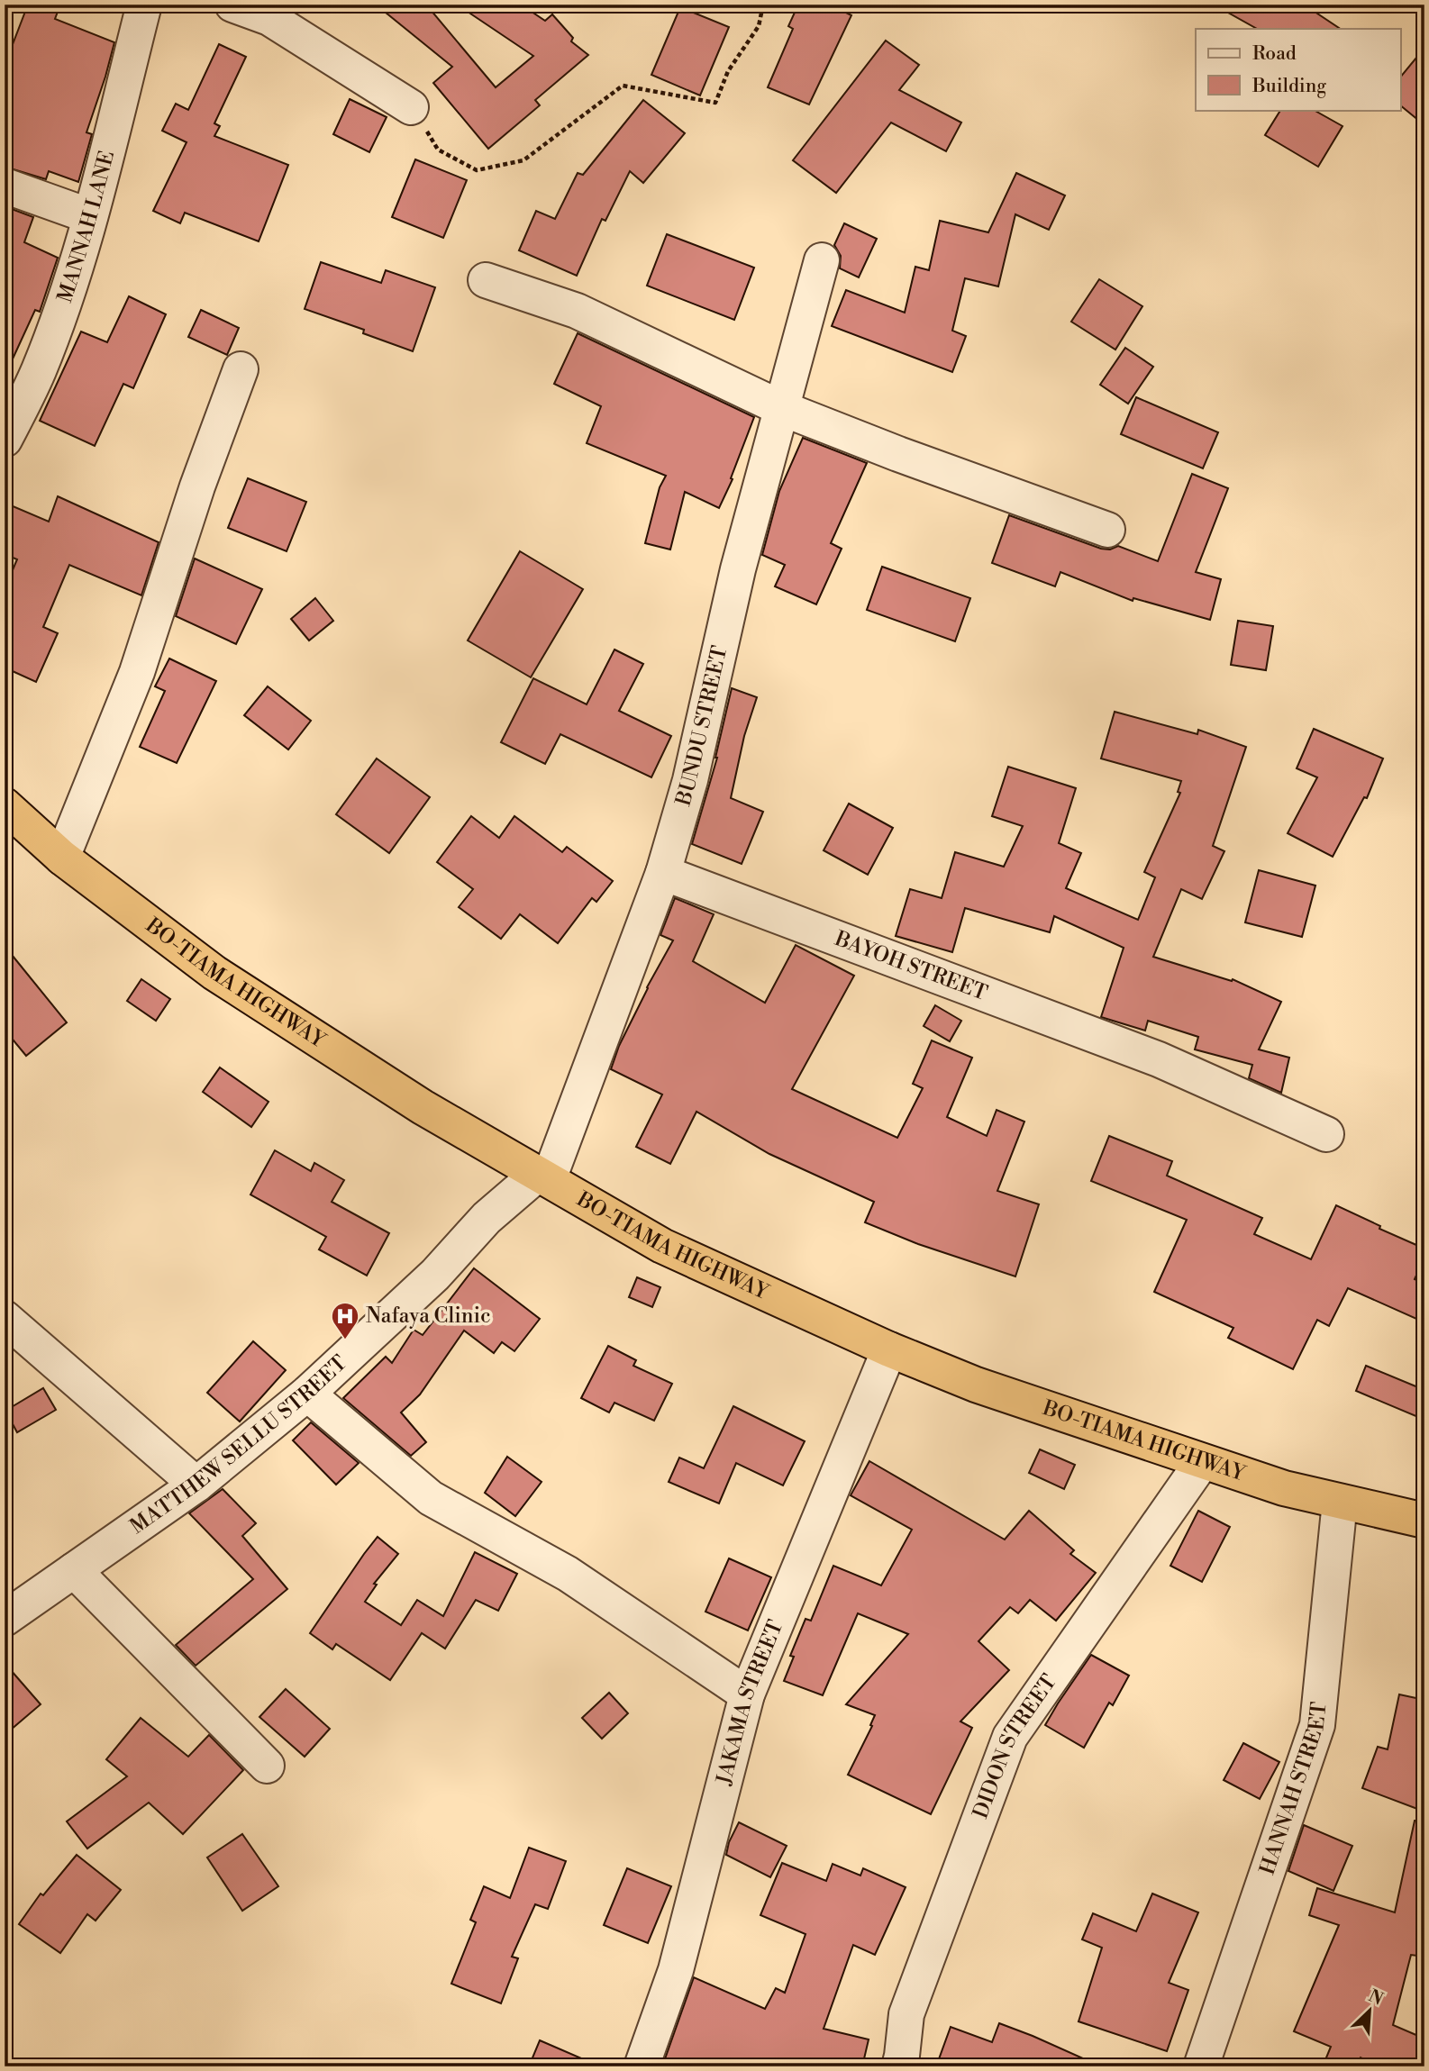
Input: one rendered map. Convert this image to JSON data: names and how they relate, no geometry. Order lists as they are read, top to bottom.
{
  "streets": {
    "highway": ["BO-TIAMA HIGHWAY"],
    "street": [
      "MANNAH LANE",
      "BUNDU STREET",
      "BAYOH STREET",
      "MATTHEW SELLU STREET",
      "JAKAMA STREET",
      "DIDON STREET",
      "HANNAH STREET"
    ]
  },
  "crossings": [
    ["BUNDU STREET", "BAYOH STREET"],
    ["BUNDU STREET", "BO-TIAMA HIGHWAY"],
    ["BUNDU STREET", "MATTHEW SELLU STREET"],
    ["BO-TIAMA HIGHWAY", "MATTHEW SELLU STREET"],
    ["BO-TIAMA HIGHWAY", "JAKAMA STREET"],
    ["BO-TIAMA HIGHWAY", "DIDON STREET"],
    ["BO-TIAMA HIGHWAY", "HANNAH STREET"]
  ],
  "places": {
    "hospital": ["Nafaya Clinic"]
  },
  "legend": ["Road", "Building"],
  "north": "top right"
}
